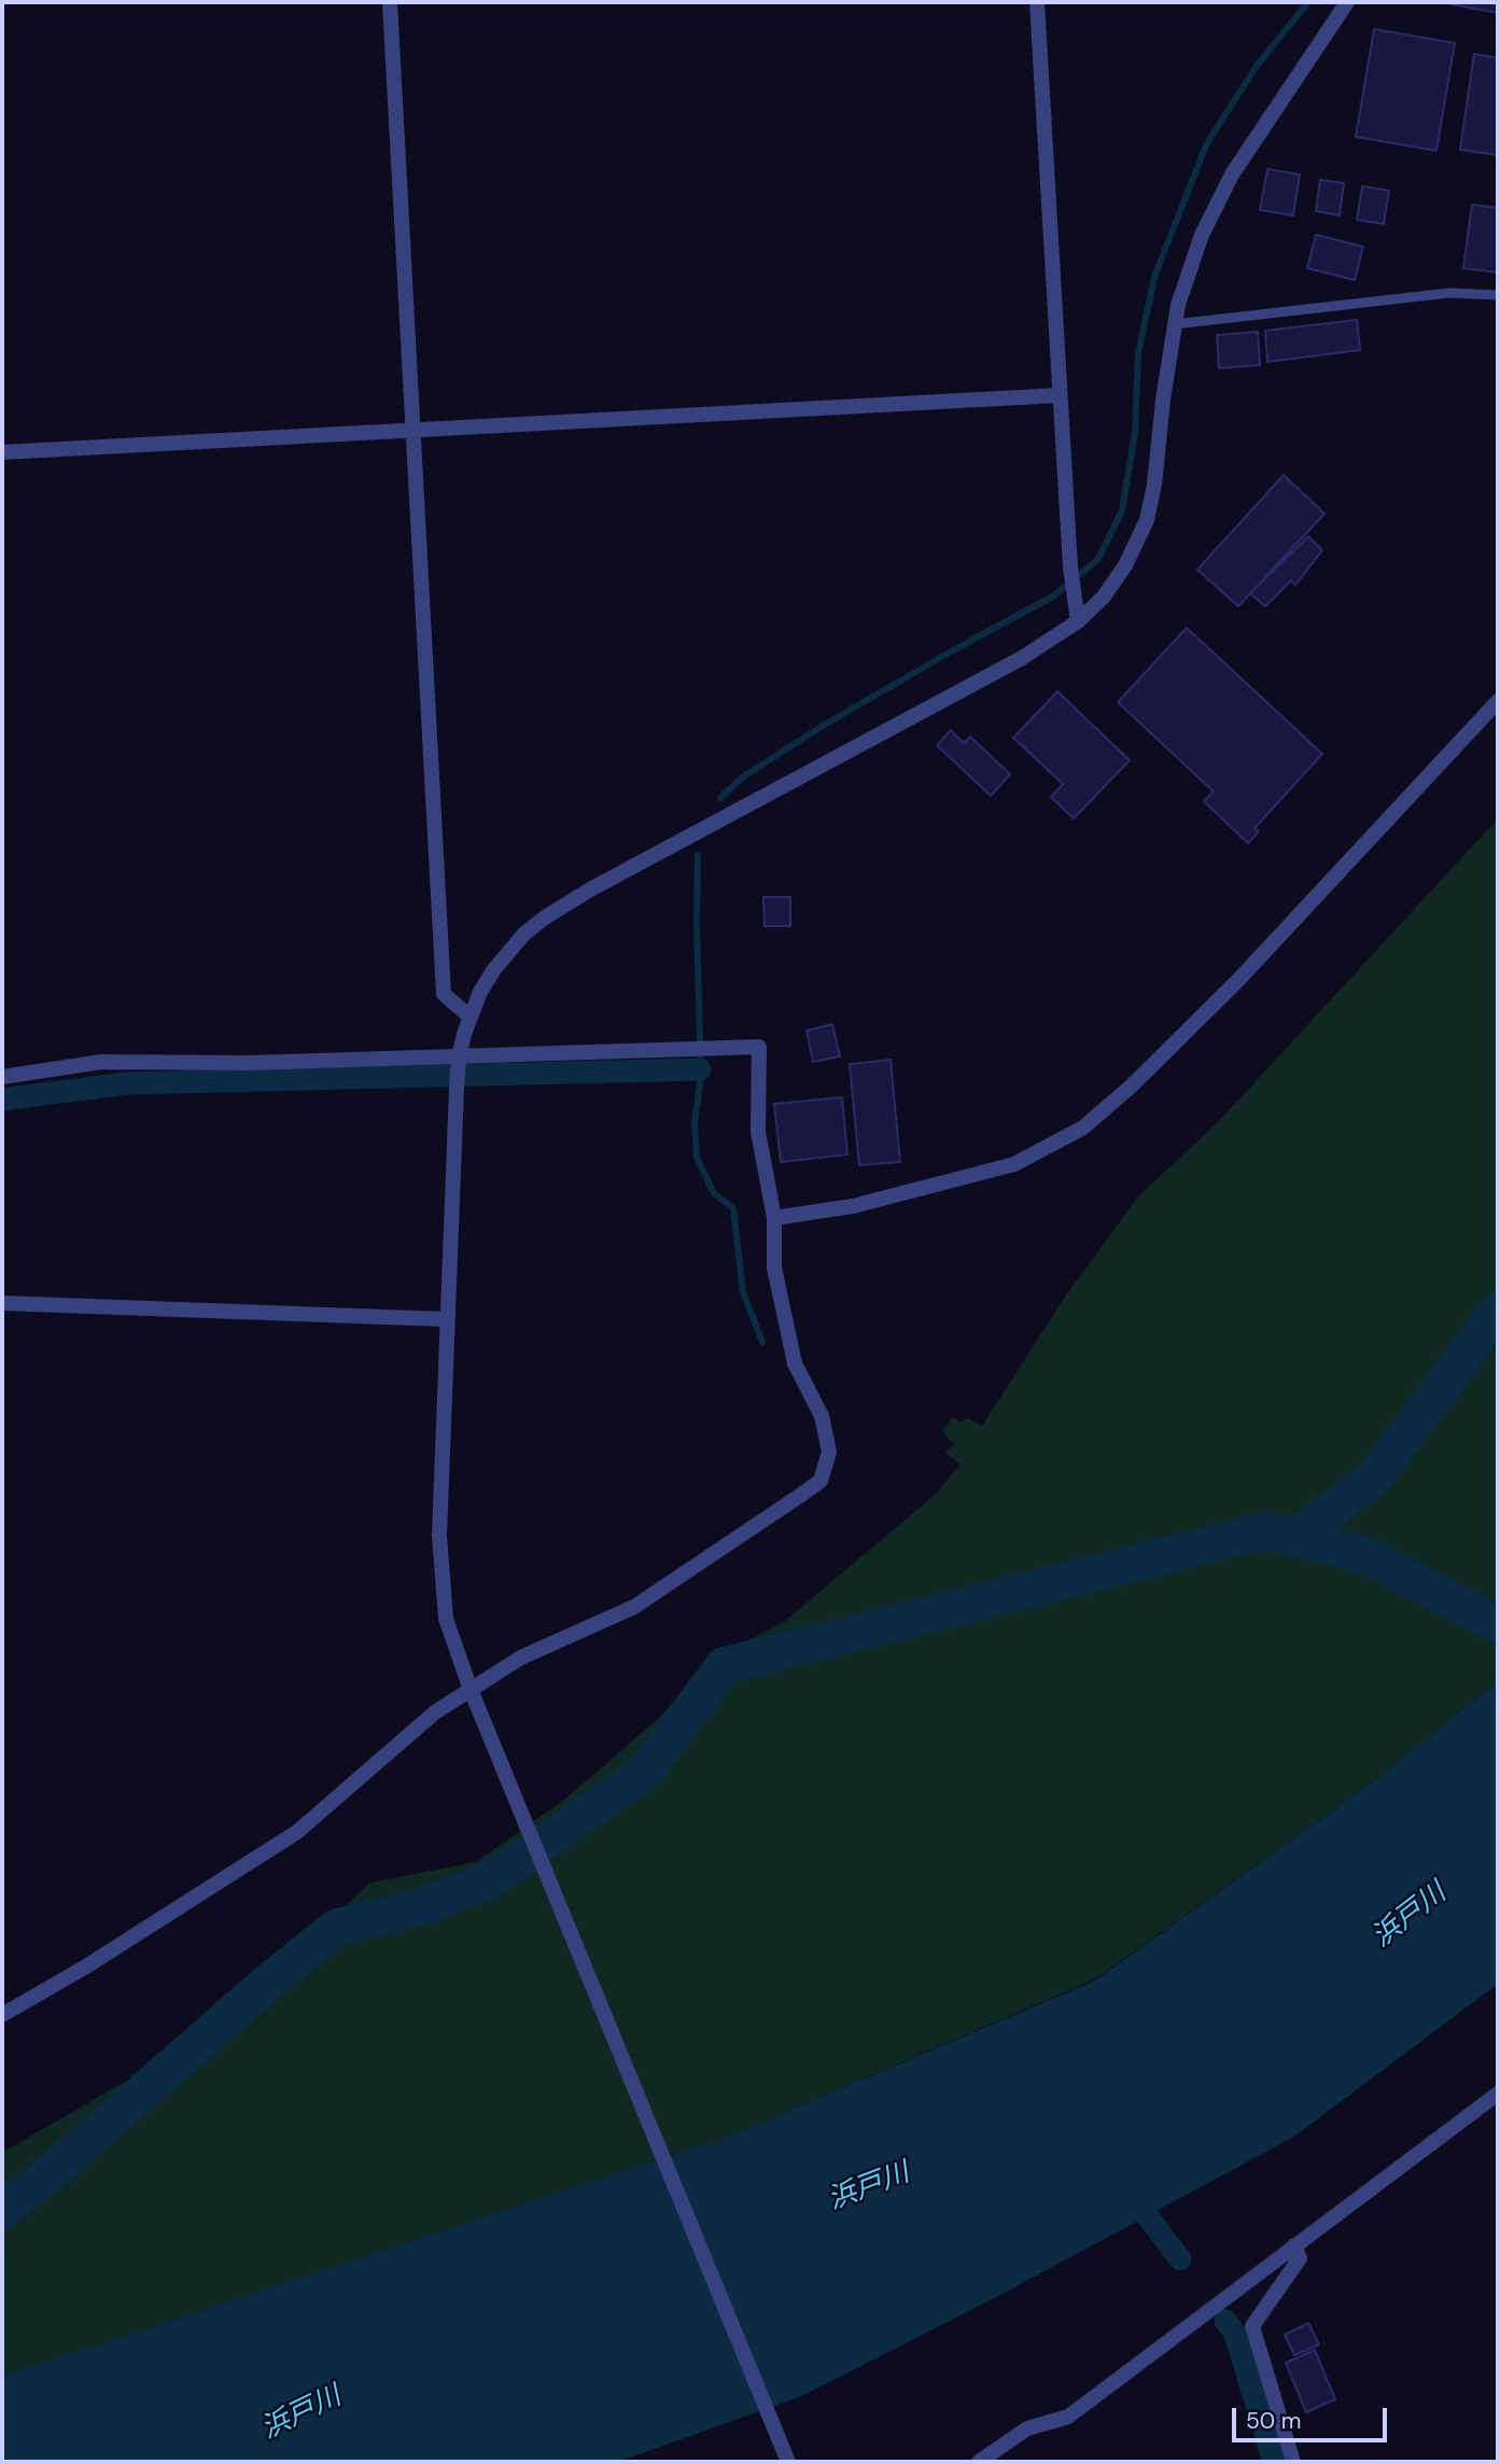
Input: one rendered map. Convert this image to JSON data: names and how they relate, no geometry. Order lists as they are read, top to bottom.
{
  "water": ["浜戸川"],
  "scale_bar": "50 m"
}
